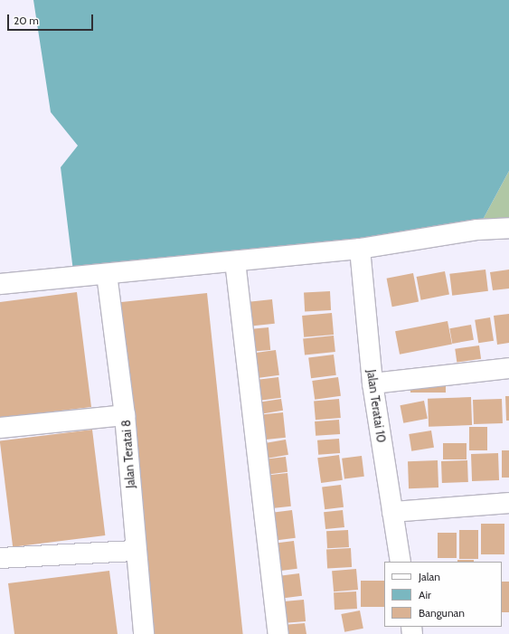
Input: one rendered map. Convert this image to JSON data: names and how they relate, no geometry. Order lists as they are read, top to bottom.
{
  "streets": {
    "street": ["Jalan Teratai 10", "Jalan Teratai 8"]
  },
  "legend": ["Jalan", "Air", "Bangunan"],
  "scale_bar": "20 m"
}
